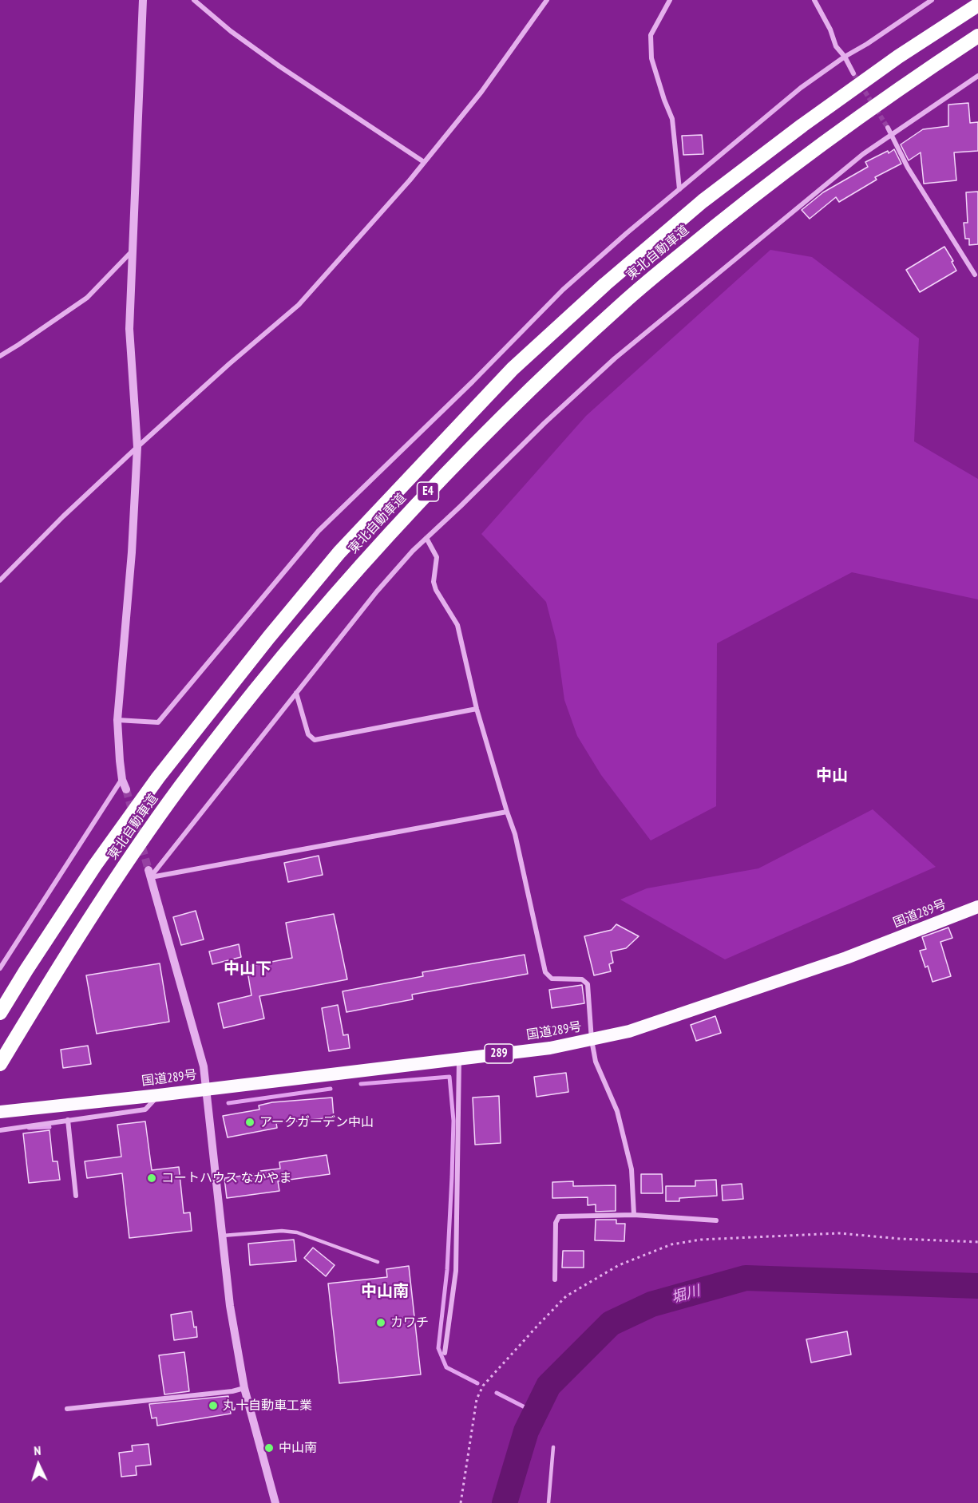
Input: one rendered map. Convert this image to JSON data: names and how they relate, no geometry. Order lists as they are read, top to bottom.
{
  "streets": {
    "highway": [
      "東北自動車道",
      "E4",
      "国道289号",
      "289"
    ]
  },
  "districts": ["中山", "中山下", "中山南"],
  "water": ["堀川"],
  "places": [
    "アークガーデン中山",
    "コートハウス なかやま",
    "カワチ",
    "丸十自動車工業",
    "中山南"
  ],
  "north": "top"
}
